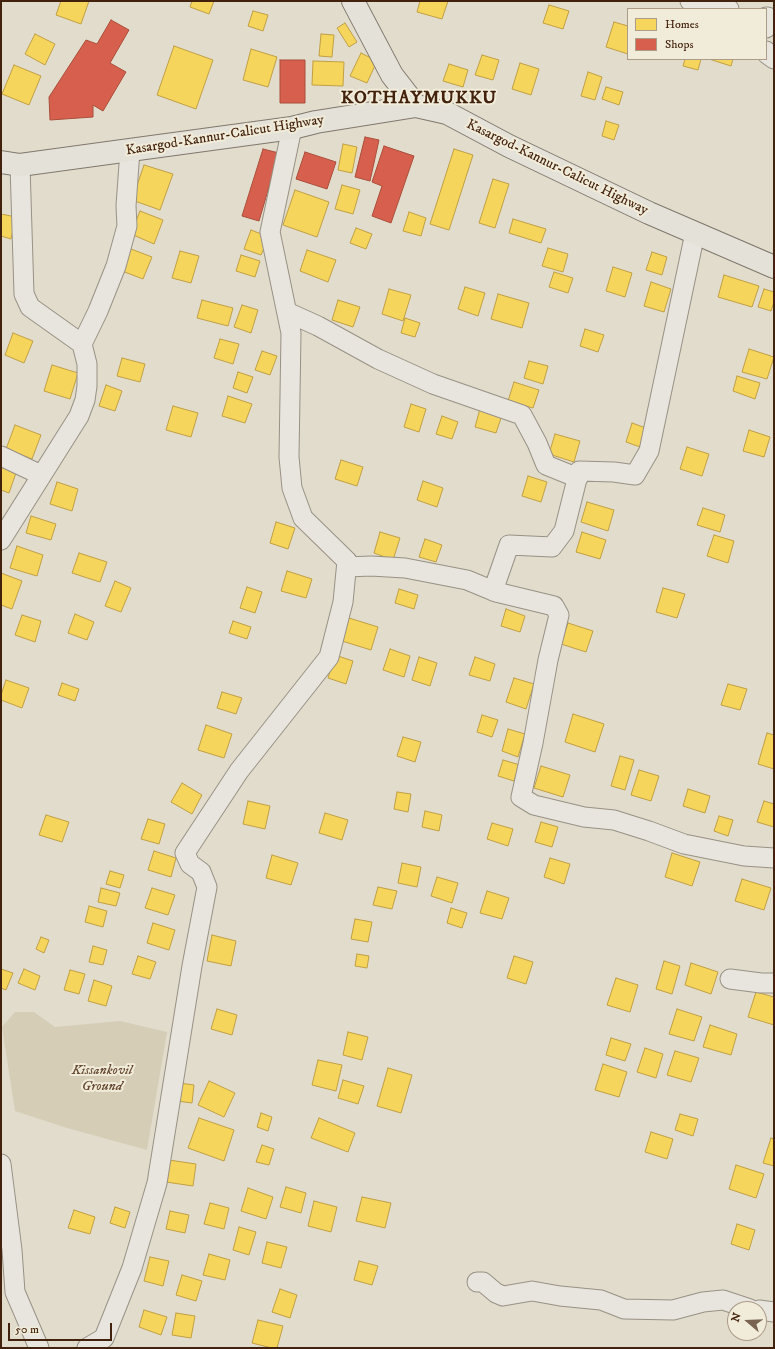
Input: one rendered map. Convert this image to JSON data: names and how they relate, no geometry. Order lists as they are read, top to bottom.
{
  "streets": {
    "main road": ["Kasargod-Kannur-Calicut Highway"]
  },
  "districts": ["KOTHAYMUKKU"],
  "parks": ["Kissankovil Ground"],
  "legend": ["Homes", "Shops"],
  "scale_bar": "50 m",
  "north": "left"
}
